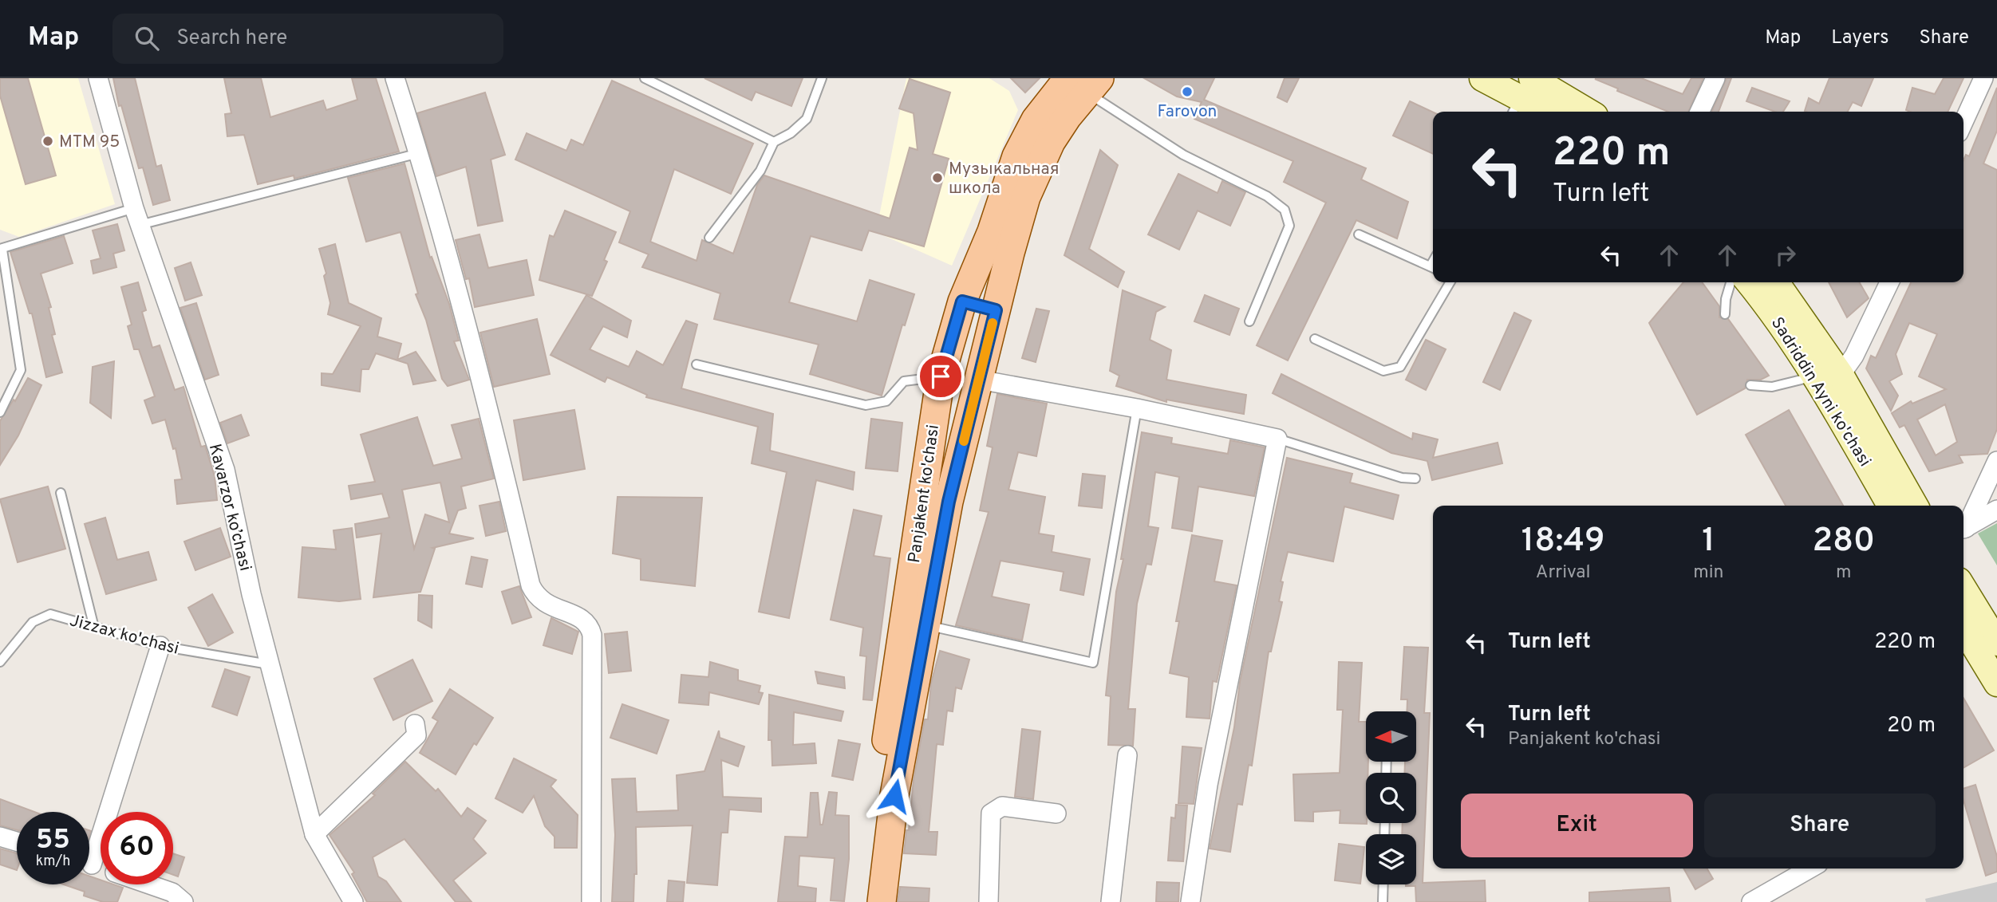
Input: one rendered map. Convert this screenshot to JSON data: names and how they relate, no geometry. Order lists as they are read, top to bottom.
{
  "streets": {
    "main road": ["Sadriddin Ayni ko'chasi", "Panjakent ko'chasi"],
    "street": ["Kavarzor ko’chasi"],
    "lane": ["Jizzax ko'chasi"]
  },
  "crossings": [
    ["Kavarzor ko’chasi", "Jizzax ko'chasi"]
  ],
  "places": ["Farovon", "МТМ 95", "Музыкальная школа"],
  "north": "left",
  "page": {
    "header": "Map",
    "search": "Search here",
    "nav": ["Map", "Layers", "Share"],
    "turn": ["220 m", "Turn left"],
    "eta": [
      "18:49",
      "Arrival",
      "1",
      "min",
      "280",
      "m"
    ],
    "list": [
      {
        "name": "Turn left",
        "value": "220 m"
      },
      {
        "name": "Turn left",
        "note": "Panjakent ko'chasi",
        "value": "20 m"
      }
    ],
    "buttons": ["Exit", "Share"],
    "speed": "55 km/h",
    "limit": "60"
  }
}
